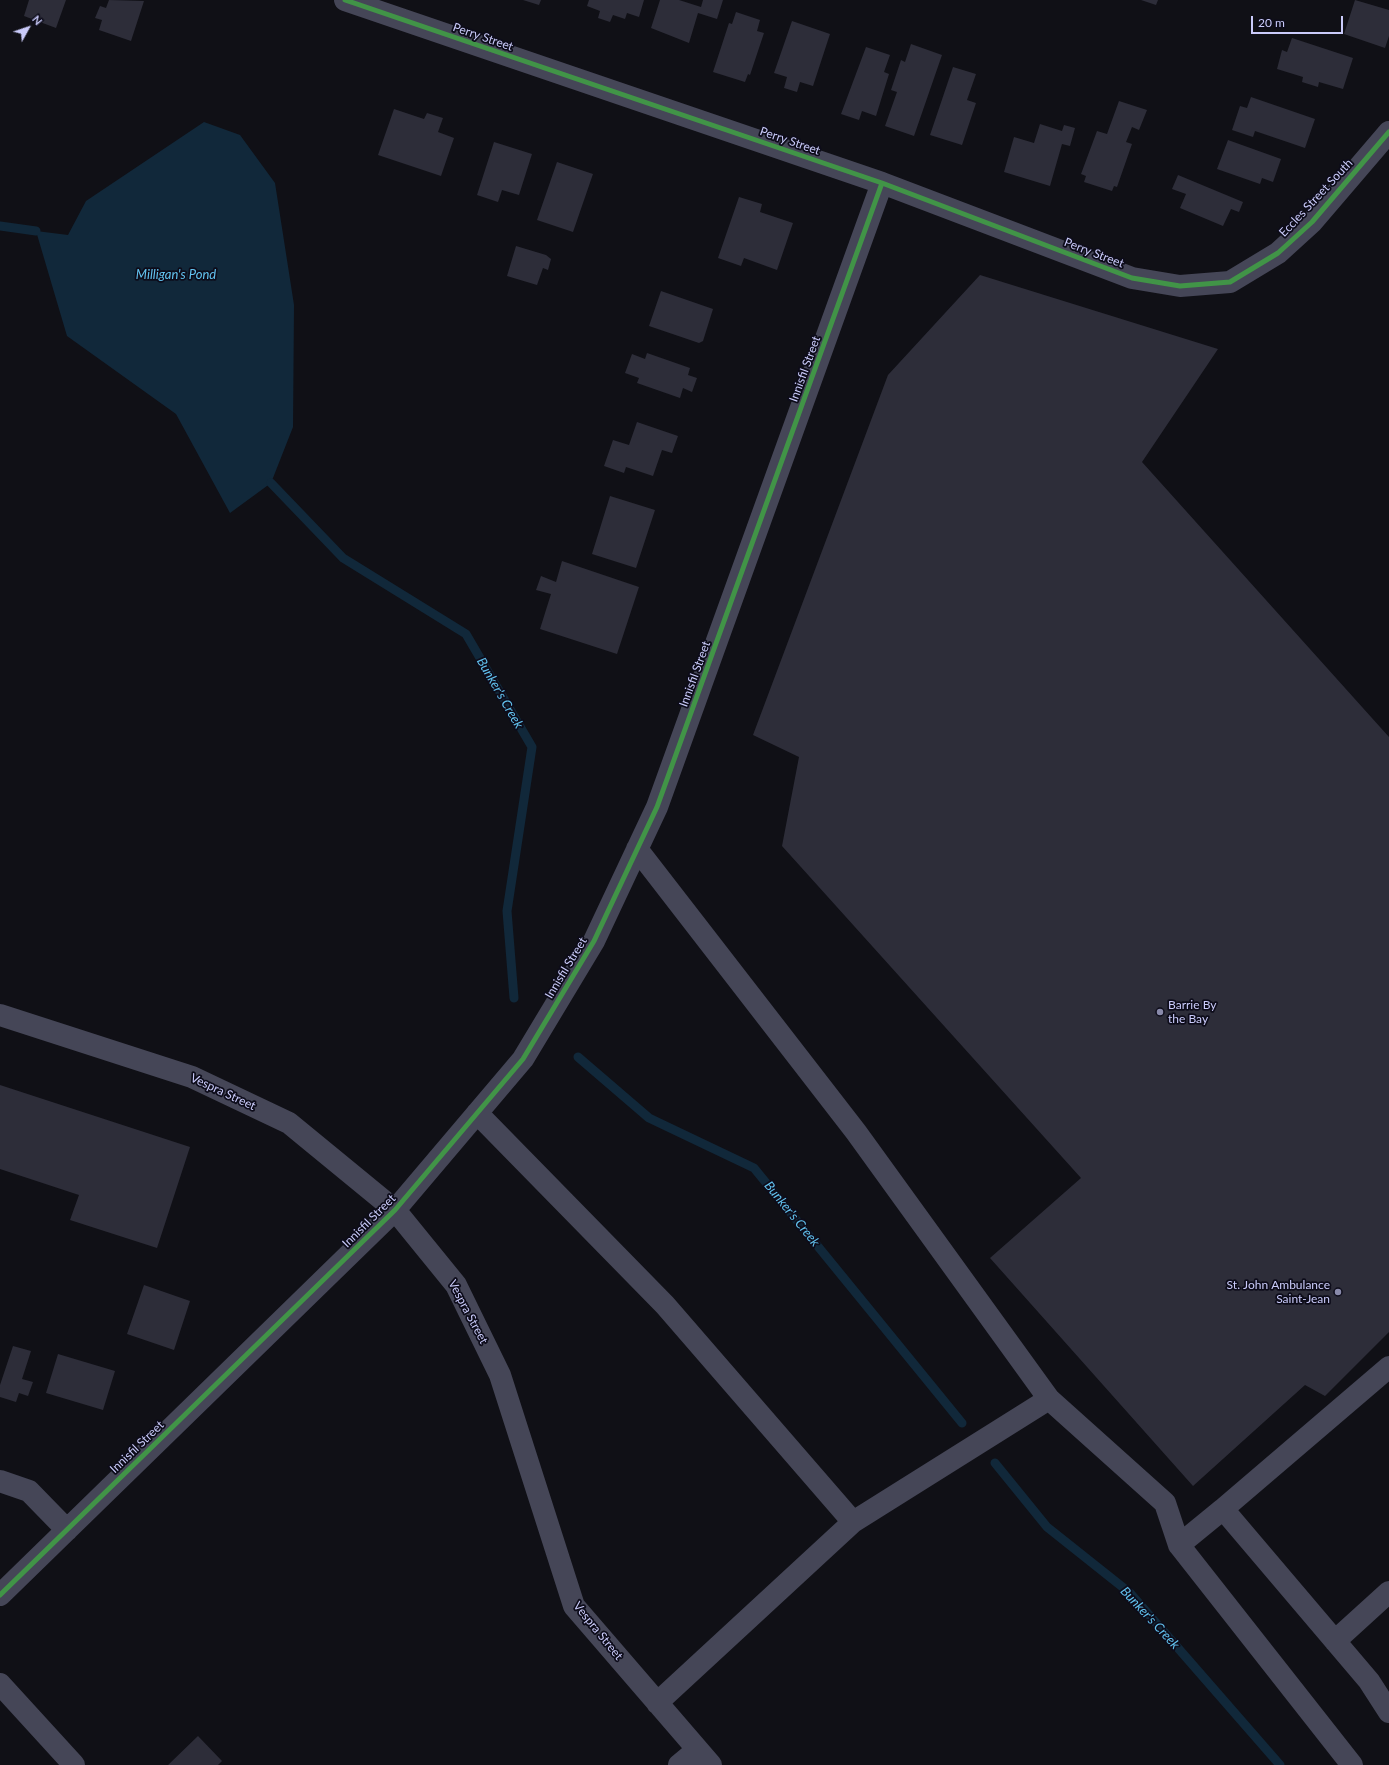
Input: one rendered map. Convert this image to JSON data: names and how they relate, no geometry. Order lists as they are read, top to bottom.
{
  "streets": {
    "street": [
      "Perry Street",
      "Eccles Street South",
      "Innisfil Street",
      "Vespra Street"
    ]
  },
  "crossings": [
    ["Perry Street", "Eccles Street South"],
    ["Perry Street", "Innisfil Street"],
    ["Innisfil Street", "Vespra Street"]
  ],
  "water": ["Milligan's Pond", "Bunker's Creek"],
  "places": ["Barrie By the Bay", "St. John Ambulance Saint-Jean"],
  "scale_bar": "20 m",
  "north": "top right"
}
